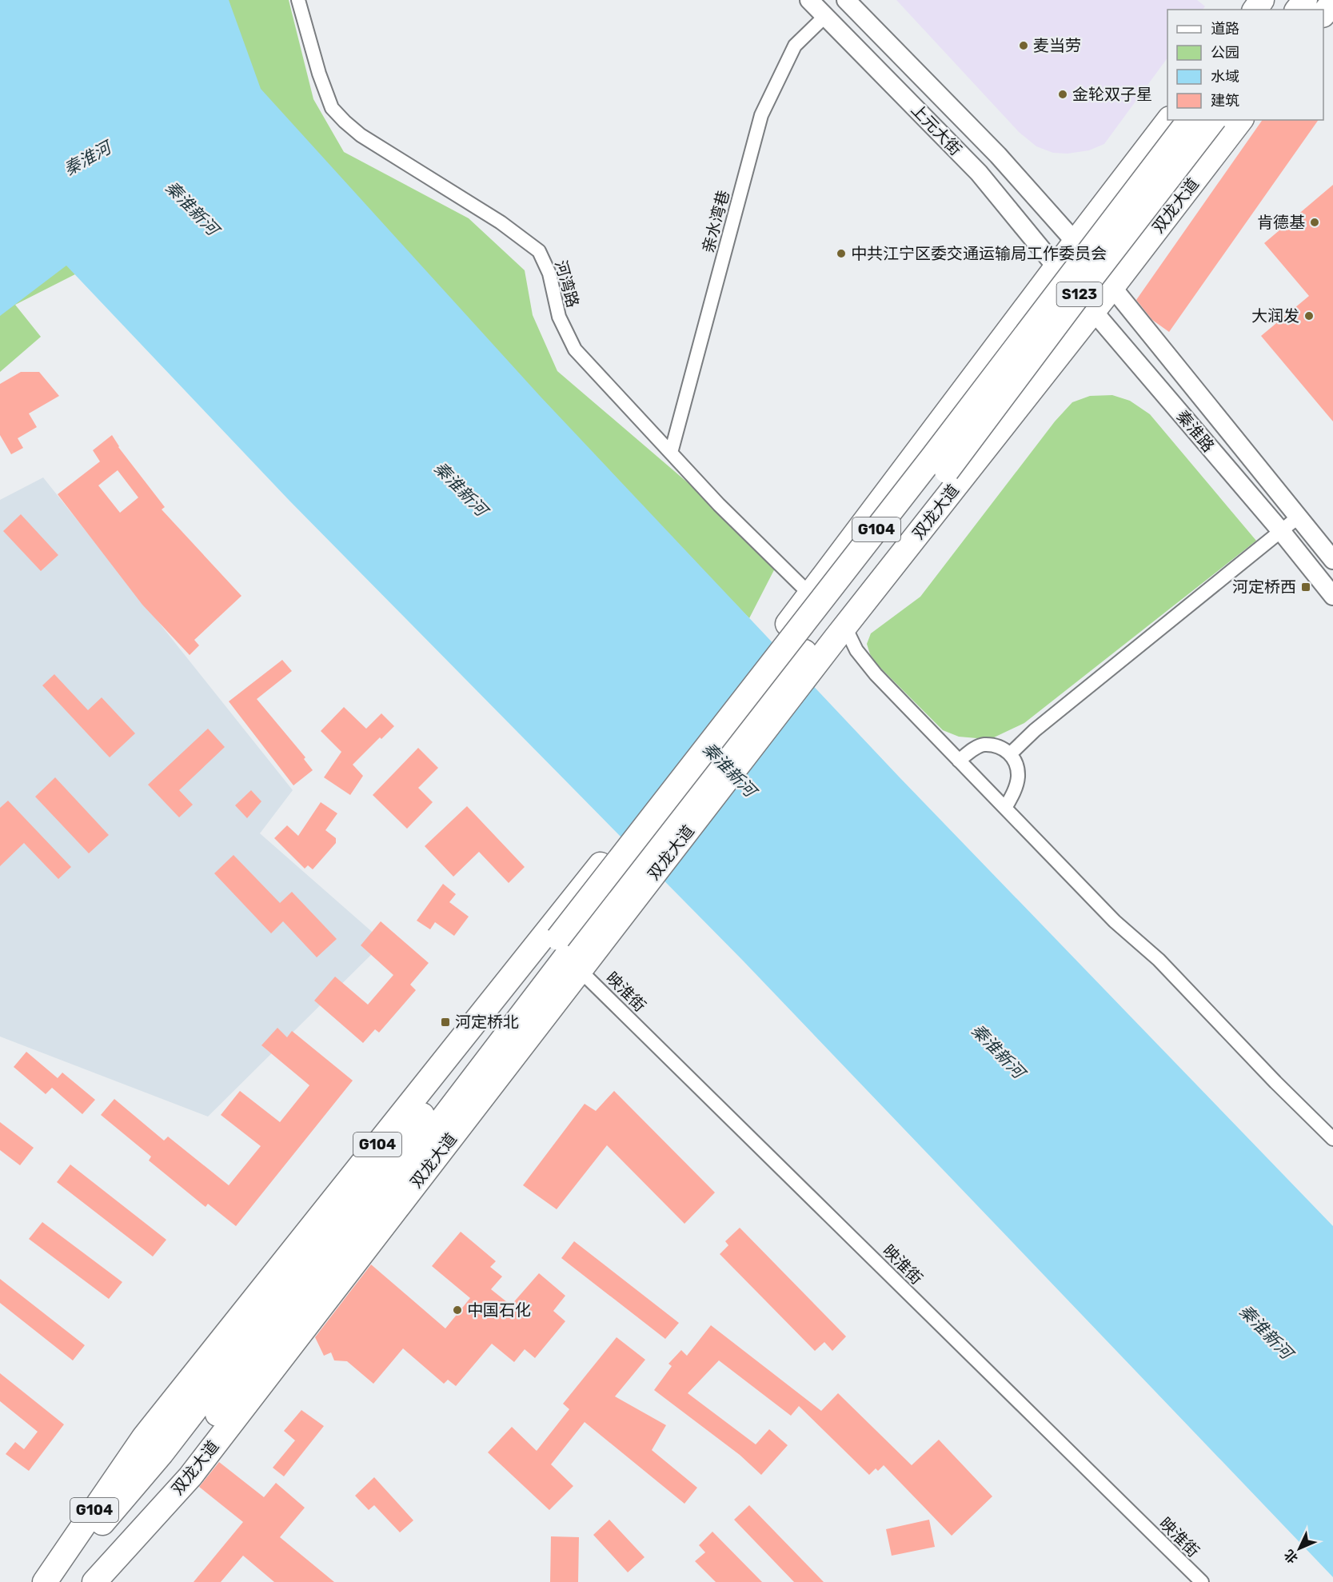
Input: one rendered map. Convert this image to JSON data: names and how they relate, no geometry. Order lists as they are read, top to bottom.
{
  "streets": {
    "highway": ["双龙大道", "S123", "G104"],
    "main road": ["上元大街", "秦淮路"],
    "street": ["亲水湾巷", "河湾路", "映淮街"]
  },
  "crossings": [
    ["上元大街", "亲水湾巷"],
    ["上元大街", "秦淮路"],
    ["上元大街", "G104"],
    ["双龙大道", "秦淮路"],
    ["双龙大道", "G104"],
    ["双龙大道", "映淮街"],
    ["亲水湾巷", "河湾路"],
    ["河湾路", "G104"],
    ["S123", "G104"],
    ["秦淮路", "G104"],
    ["G104", "映淮街"]
  ],
  "water": ["秦淮河", "秦淮新河"],
  "places": {
    "other": [
      "麦当劳",
      "金轮双子星",
      "肯德基",
      "中共江宁区委交通运输局工作委员会",
      "大润发",
      "中国石化"
    ],
    "transit": ["河定桥西", "河定桥北"]
  },
  "legend": [
    "道路",
    "公园",
    "水域",
    "建筑"
  ],
  "north": "bottom left"
}
